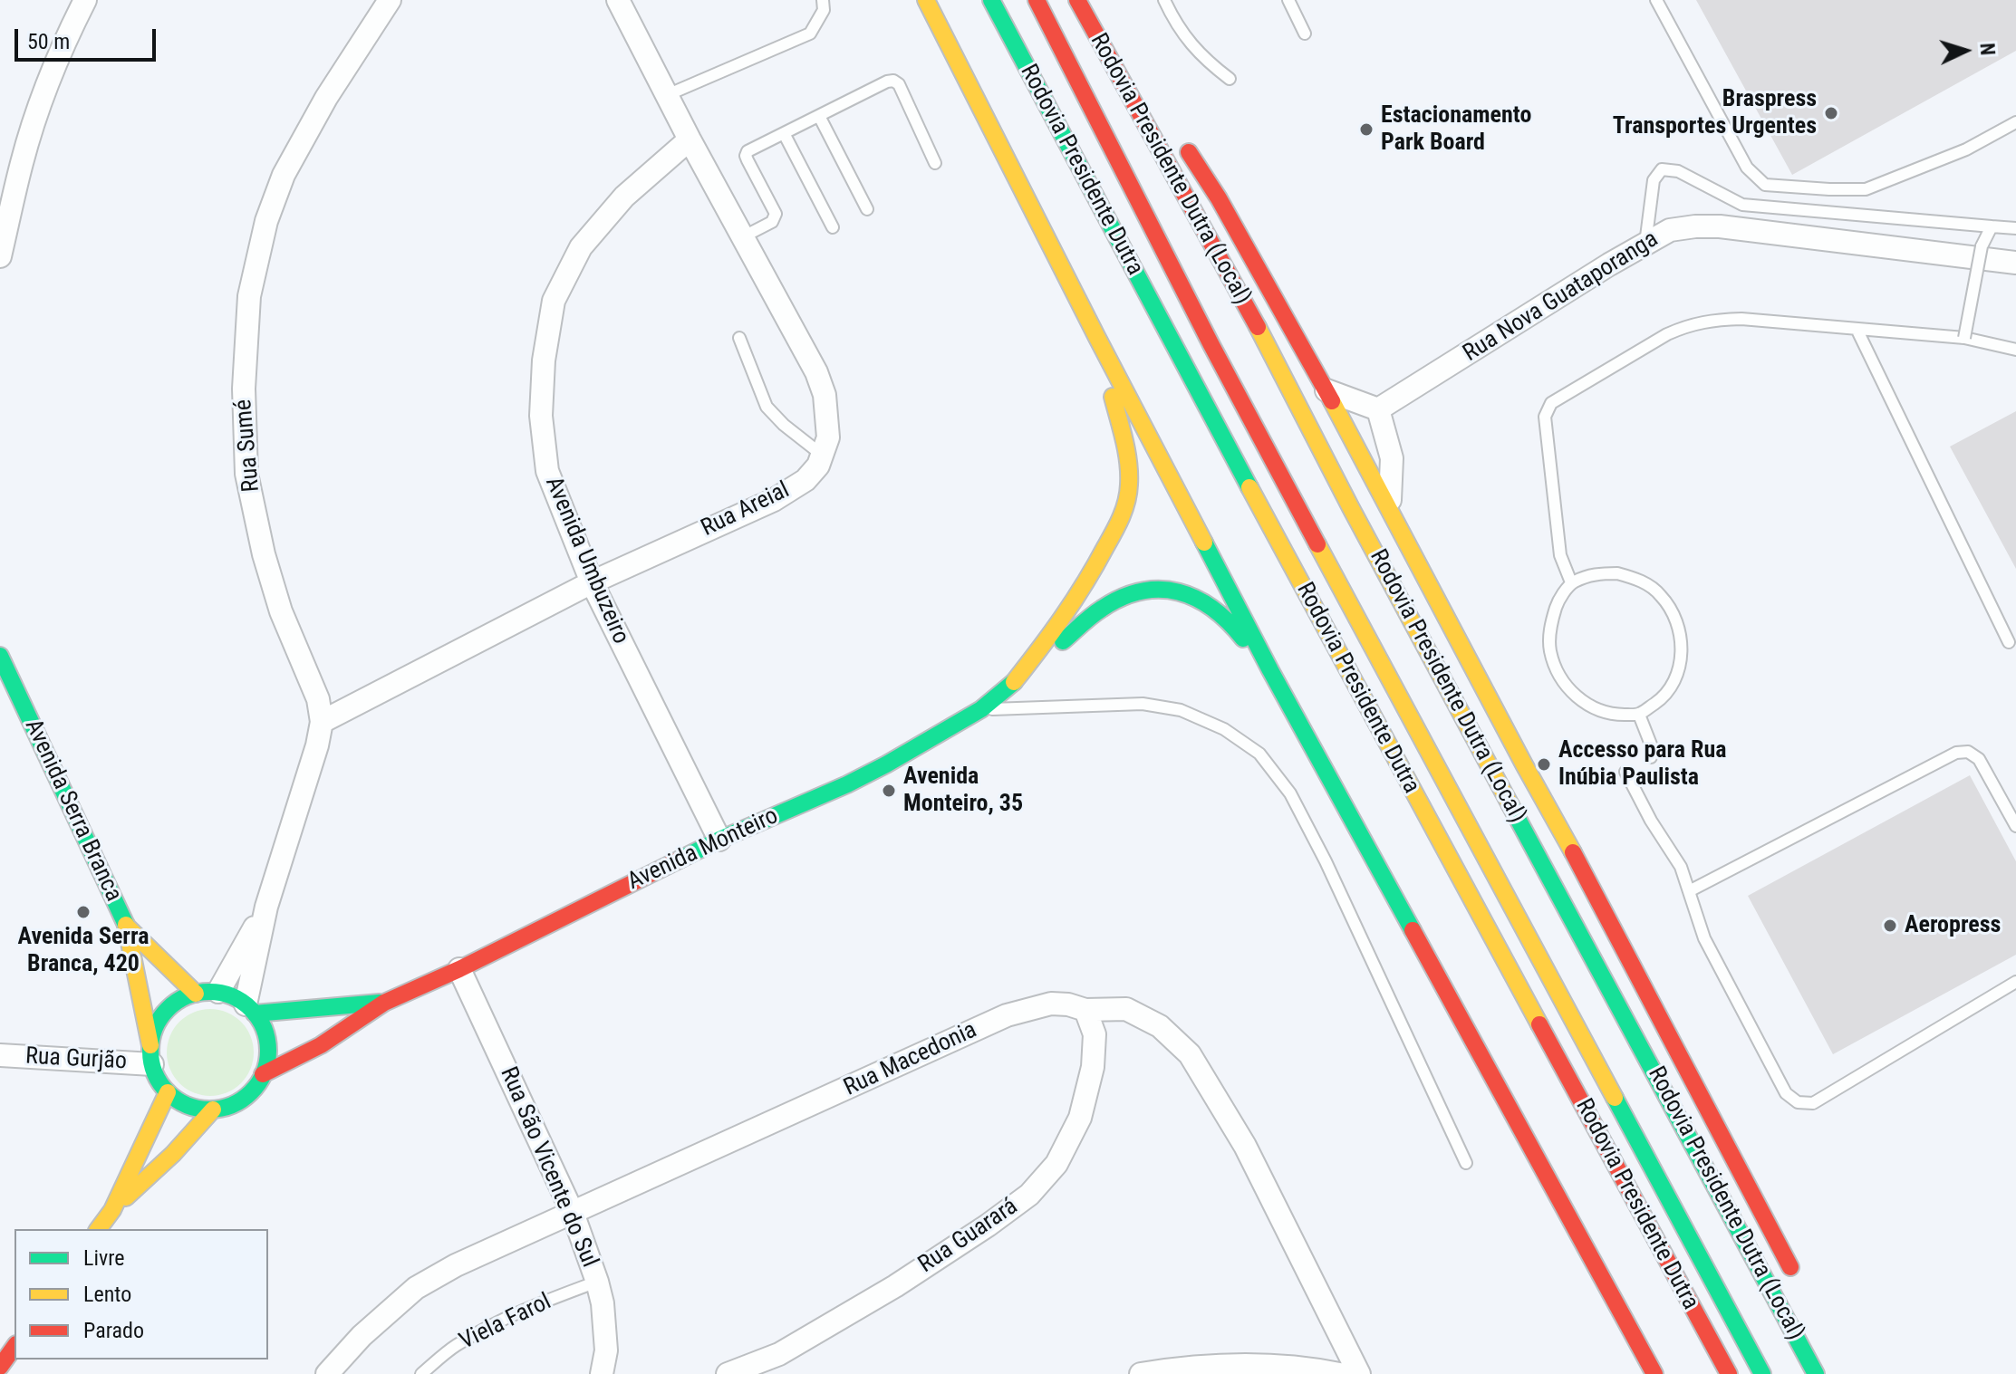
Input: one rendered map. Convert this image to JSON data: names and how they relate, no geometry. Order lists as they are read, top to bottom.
{
  "streets": {
    "main road": [
      "Rodovia Presidente Dutra (Local)",
      "Rodovia Presidente Dutra",
      "Avenida Serra Branca",
      "Avenida Monteiro"
    ],
    "street": [
      "Rua Nova Guataporanga",
      "Rua Sumé",
      "Rua Areial",
      "Avenida Umbuzeiro",
      "Rua Gurjão",
      "Rua Macedonia",
      "Rua São Vicente do Sul",
      "Rua Guarará"
    ],
    "lane": ["Viela Farol"]
  },
  "crossings": [
    ["Rua Sumé", "Rua Areial"],
    ["Rua Sumé", "Avenida Serra Branca"],
    ["Rua Sumé", "Avenida Monteiro"],
    ["Rua Sumé", "Rua Gurjão"],
    ["Rua Areial", "Avenida Umbuzeiro"],
    ["Avenida Umbuzeiro", "Avenida Monteiro"],
    ["Avenida Serra Branca", "Avenida Monteiro"],
    ["Avenida Serra Branca", "Rua Gurjão"],
    ["Avenida Monteiro", "Rua Gurjão"],
    ["Avenida Monteiro", "Rua São Vicente do Sul"],
    ["Rua Macedonia", "Rua São Vicente do Sul"],
    ["Rua Macedonia", "Rua Guarará"],
    ["Rua São Vicente do Sul", "Viela Farol"]
  ],
  "places": [
    "Braspress Transportes Urgentes",
    "Estacionamento Park Board",
    "Accesso para Rua Inúbia Paulista",
    "Avenida Monteiro, 35",
    "Avenida Serra Branca, 420",
    "Aeropress"
  ],
  "legend": ["Livre", "Lento", "Parado"],
  "scale_bar": "50 m",
  "north": "right"
}
